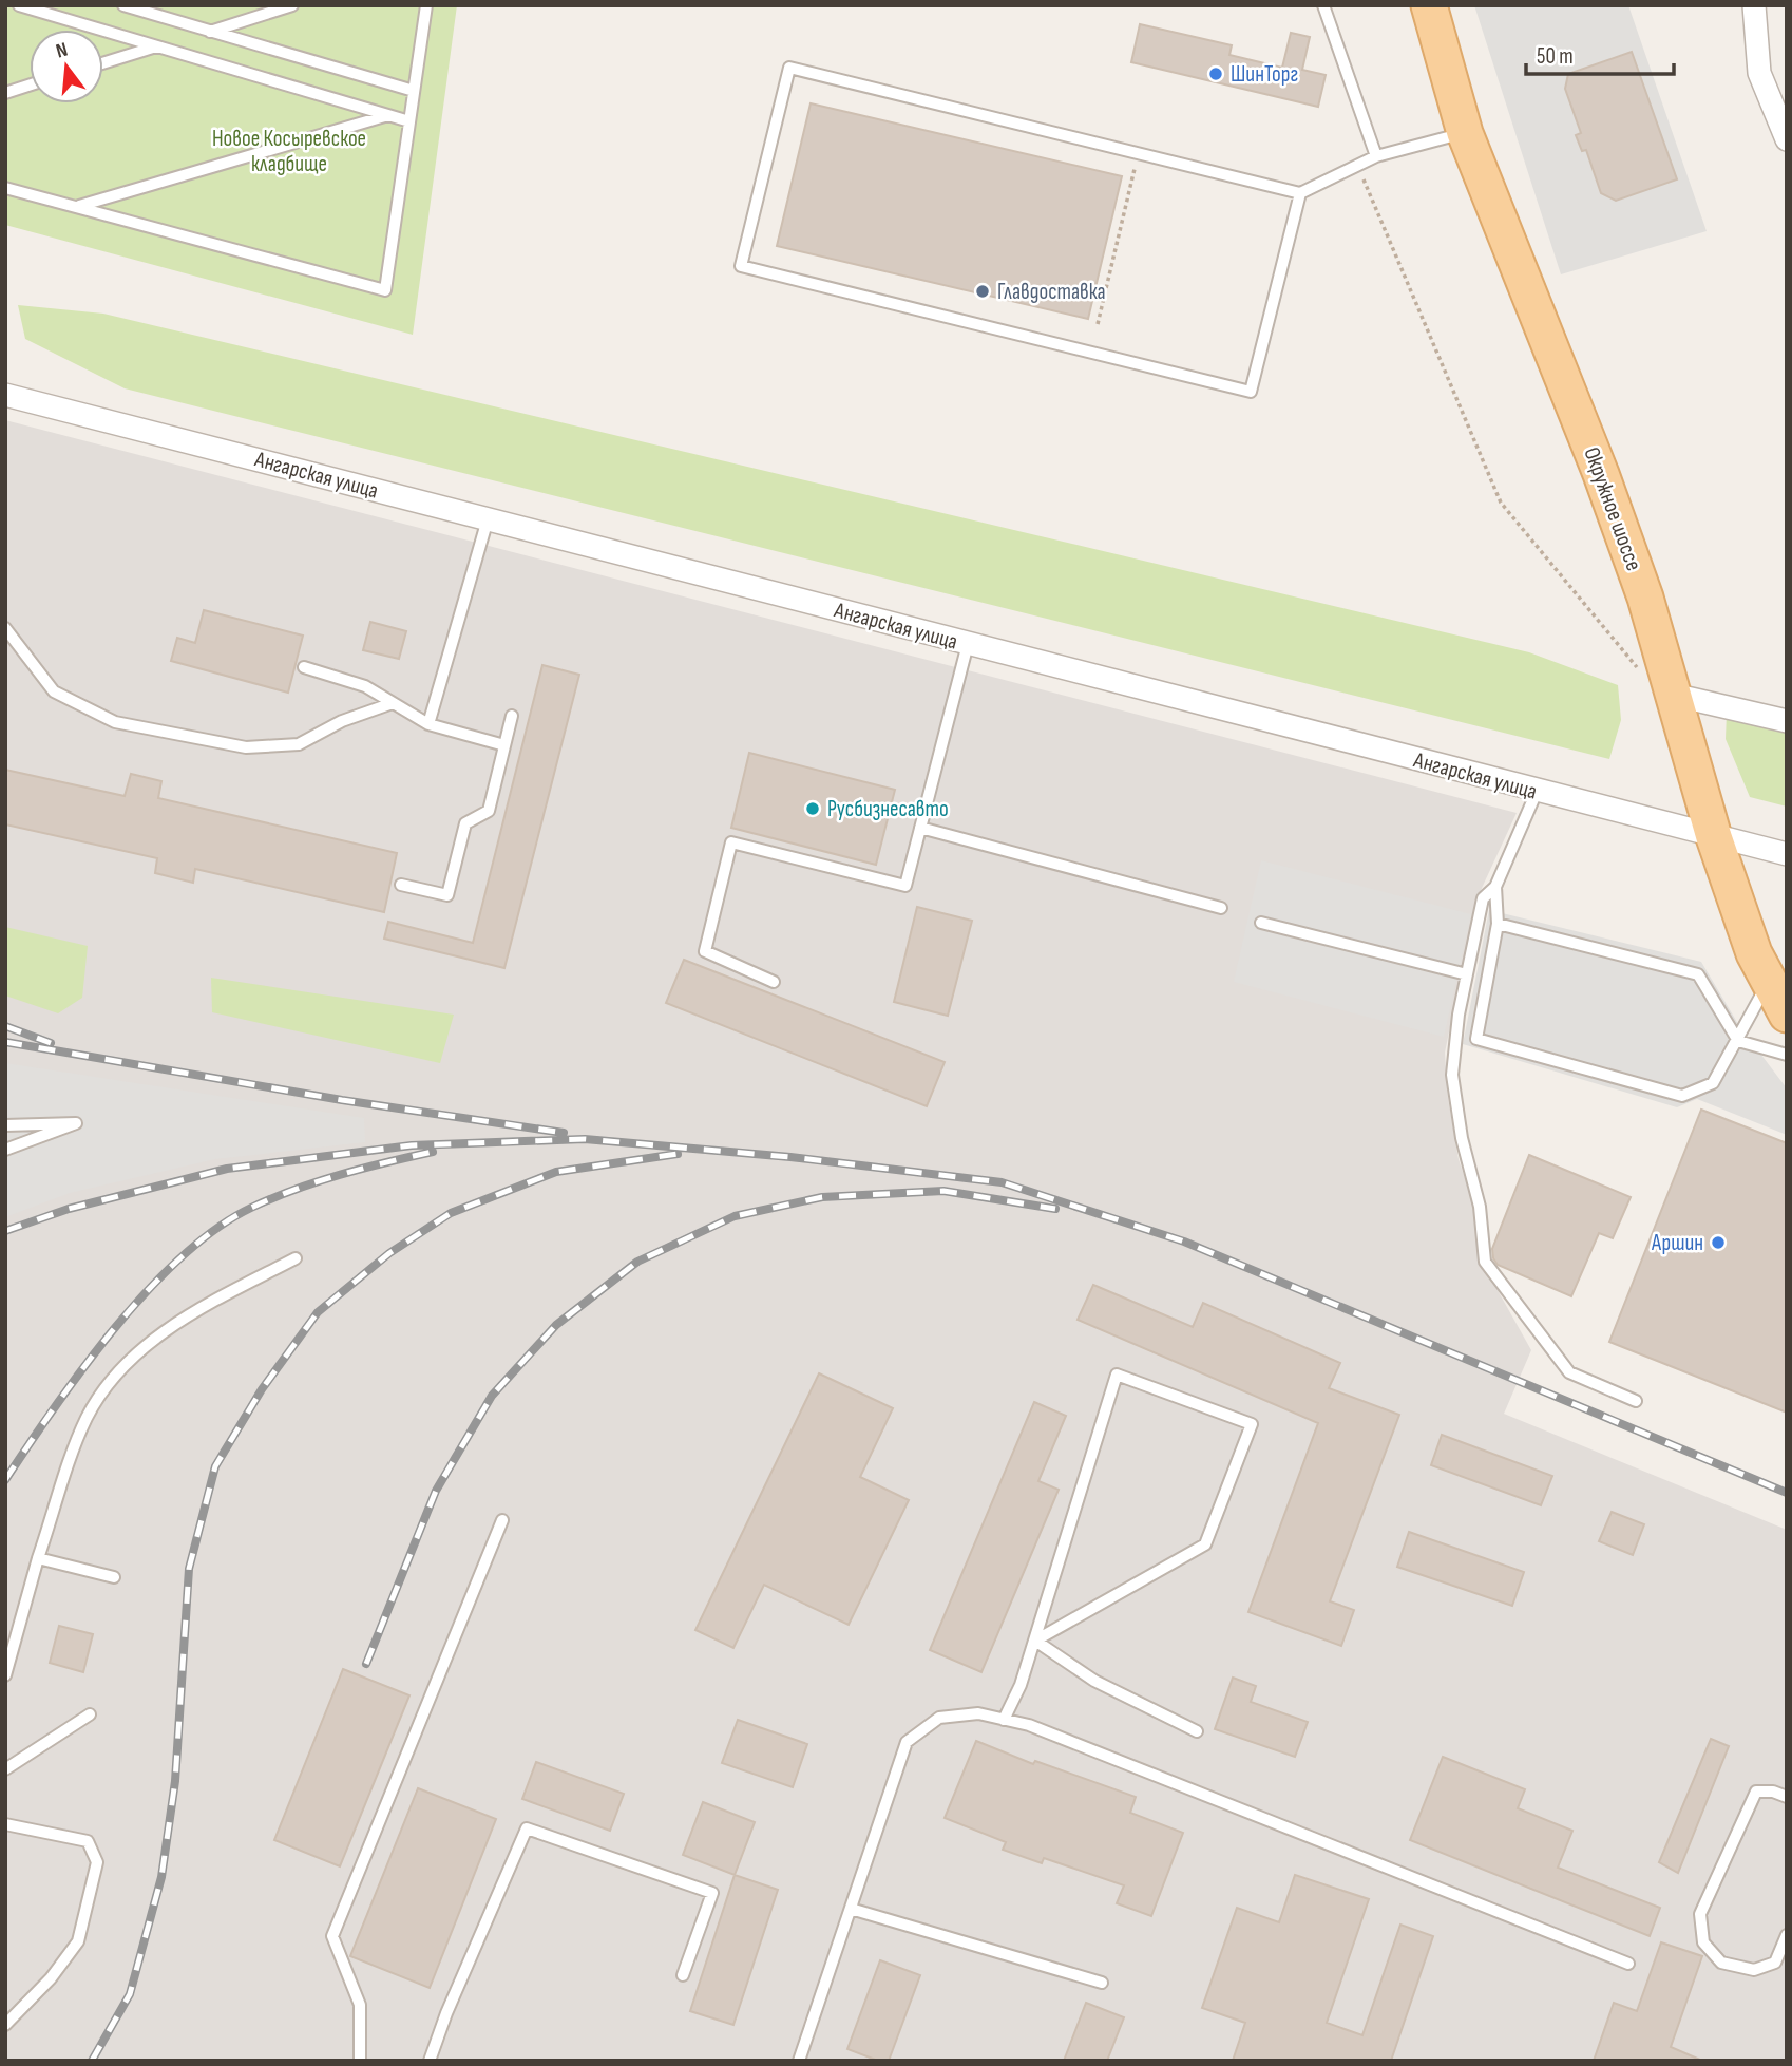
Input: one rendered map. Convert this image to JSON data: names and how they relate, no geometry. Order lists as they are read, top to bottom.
{
  "streets": {
    "main road": ["Окружное шоссе"],
    "street": ["Ангарская улица"]
  },
  "crossings": [
    ["Ангарская улица", "Окружное шоссе"]
  ],
  "parks": ["Новое Косыревское кладбище"],
  "places": [
    "ШинТорг",
    "Главдоставка",
    "Русбизнесавто",
    "Аршин"
  ],
  "scale_bar": "50 m",
  "north": "top"
}
